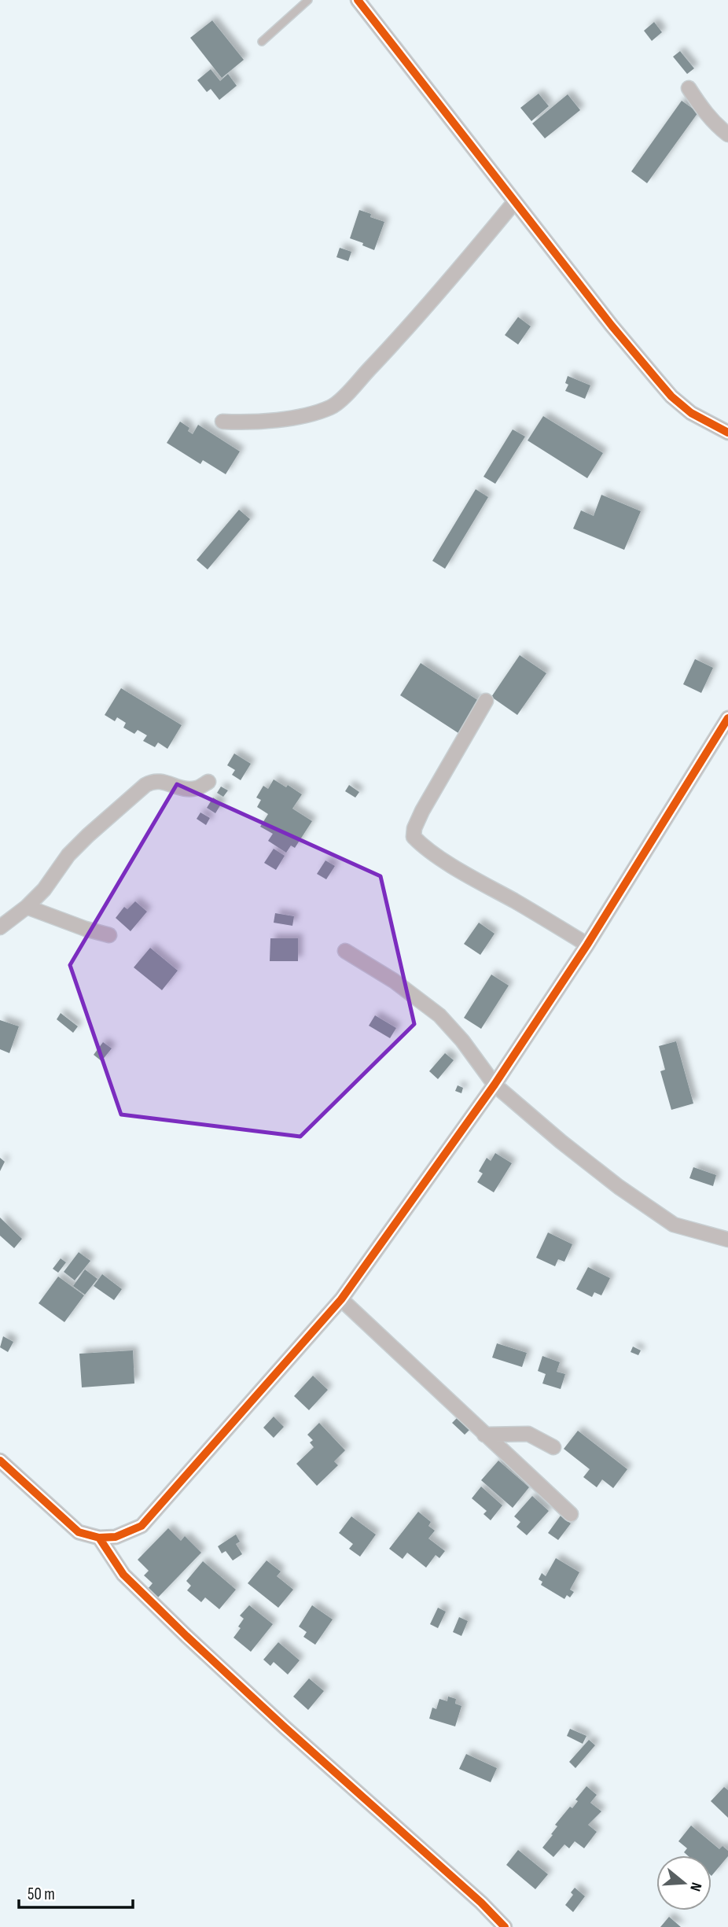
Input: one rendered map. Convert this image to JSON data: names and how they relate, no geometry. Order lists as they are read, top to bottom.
{
  "scale_bar": "50 m",
  "north": "right"
}
